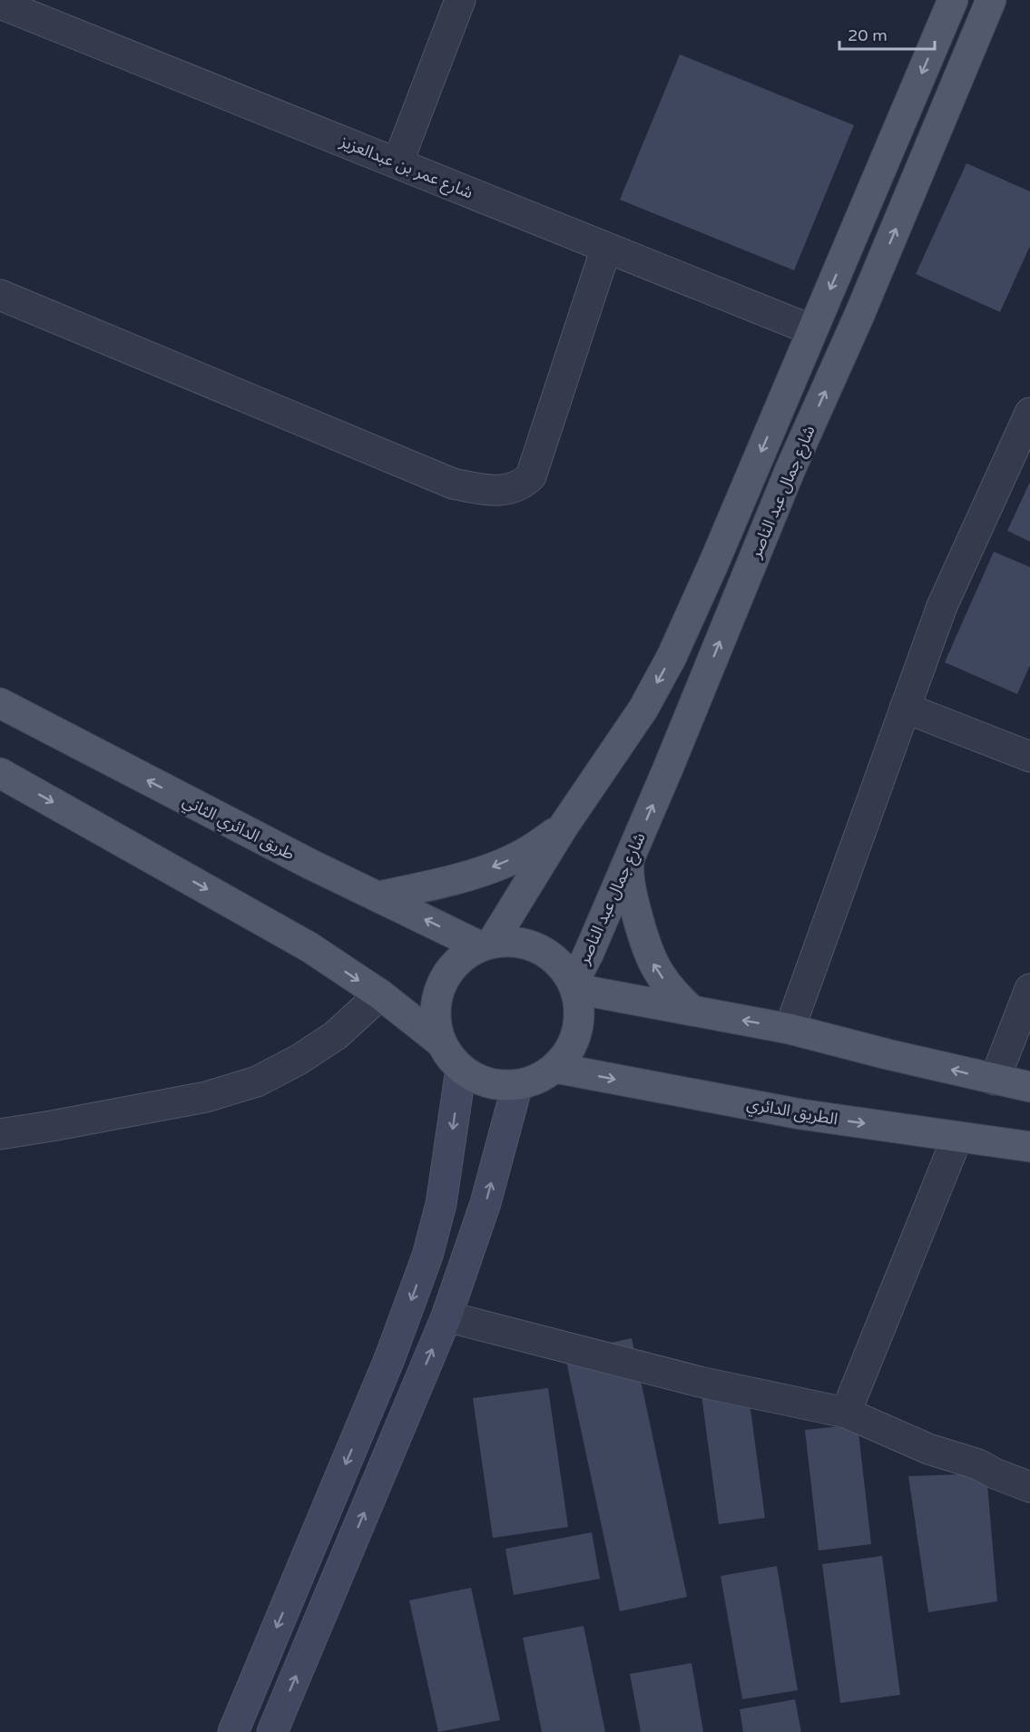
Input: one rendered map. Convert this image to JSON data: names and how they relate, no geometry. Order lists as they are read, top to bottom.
{
  "streets": {
    "main road": ["شارع جمال عبد الناصر", "طريق الدائري الثاني", "الطريق الدائري"],
    "street": ["شارع عمر بن عبدالعزيز"]
  },
  "crossings": [
    ["شارع جمال عبد الناصر", "طريق الدائري الثاني"],
    ["شارع جمال عبد الناصر", "الطريق الدائري"],
    ["طريق الدائري الثاني", "الطريق الدائري"]
  ],
  "scale_bar": "20 m"
}
